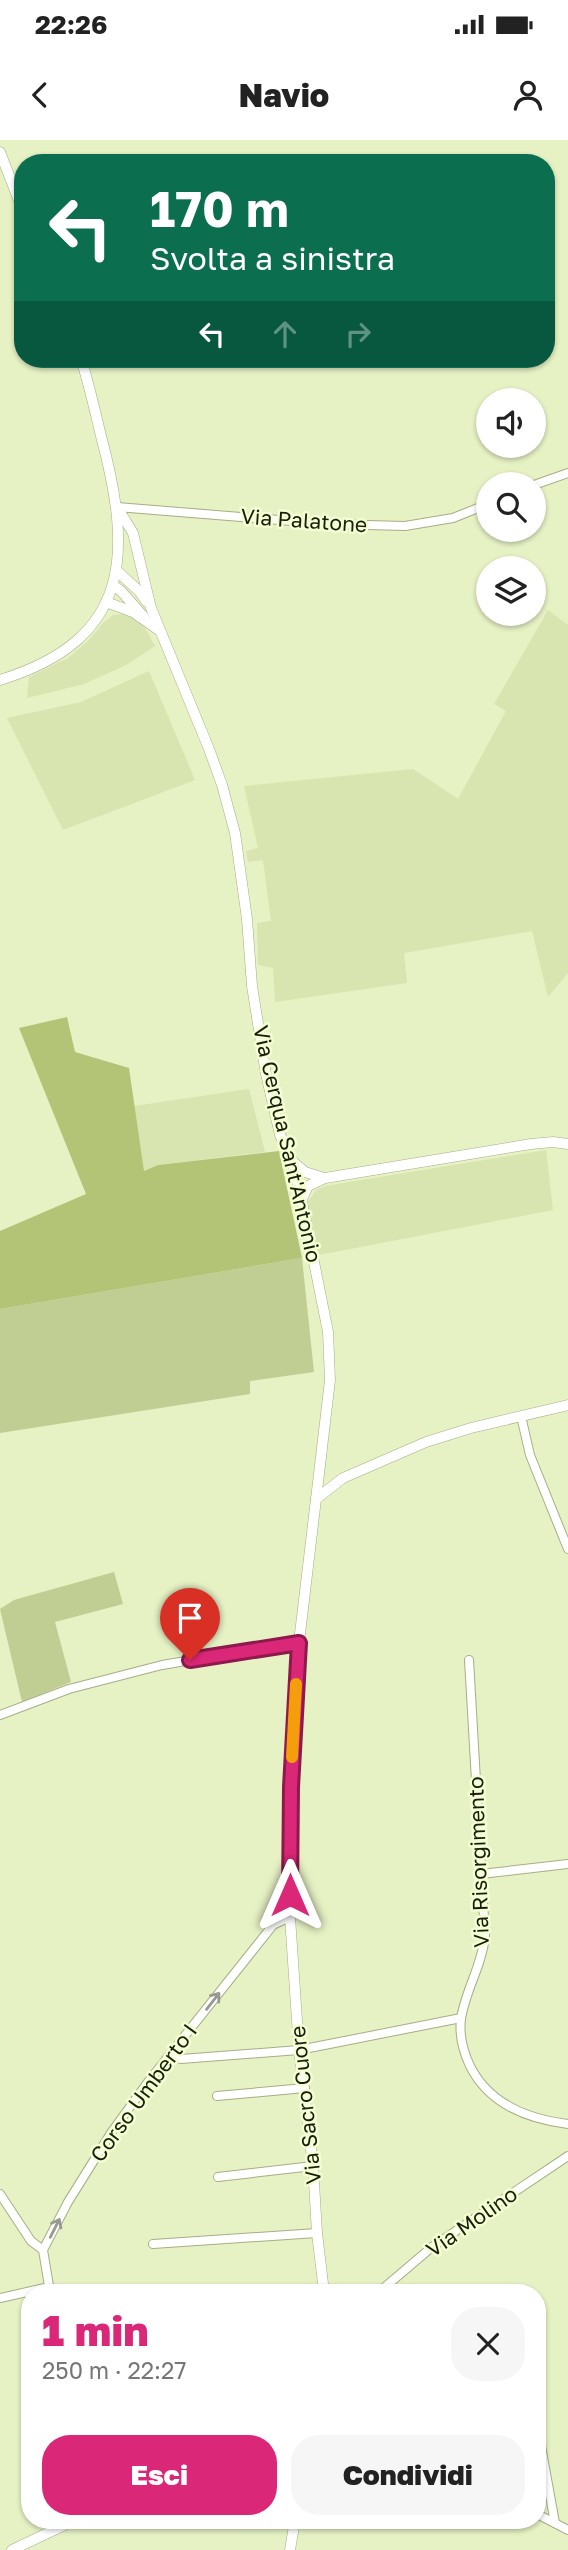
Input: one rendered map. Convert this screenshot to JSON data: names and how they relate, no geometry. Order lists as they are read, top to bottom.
{
  "streets": {
    "street": [
      "Via Palatone",
      "Via Cerqua Sant'Antonio",
      "Via Risorgimento",
      "Corso Umberto I",
      "Via Sacro Cuore",
      "Via Molino"
    ]
  },
  "crossings": [
    ["Via Palatone", "Via Cerqua Sant'Antonio"],
    ["Via Cerqua Sant'Antonio", "Via Sacro Cuore"],
    ["Corso Umberto I", "Via Sacro Cuore"]
  ],
  "one_way": ["Corso Umberto I"],
  "page": {
    "status": "22:26",
    "header": "Navio",
    "turn": ["170 m", "Svolta a sinistra"],
    "heading": ["1 min", "250 m · 22:27"],
    "buttons": ["Esci", "Condividi"]
  }
}
